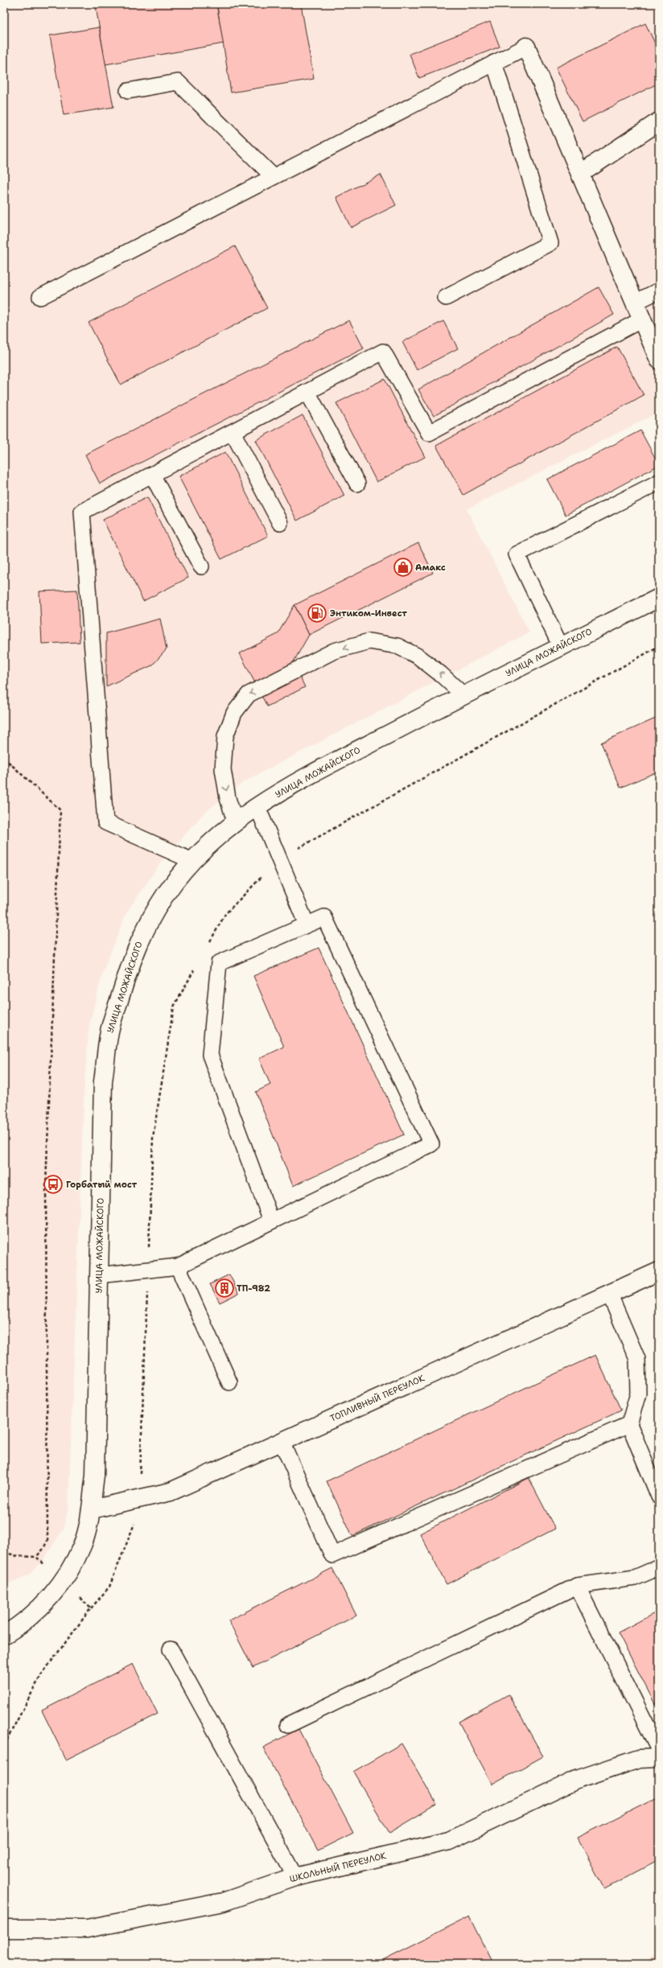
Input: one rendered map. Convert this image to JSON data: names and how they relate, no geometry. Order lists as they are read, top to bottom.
{
  "streets": {
    "street": ["УЛИЦА МОЖАЙСКОГО", "ТОПЛИВНЫЙ ПЕРЕУЛОК", "ШКОЛЬНЫЙ ПЕРЕУЛОК"]
  },
  "crossings": [
    ["УЛИЦА МОЖАЙСКОГО", "ТОПЛИВНЫЙ ПЕРЕУЛОК"]
  ],
  "places": {
    "shop": ["Амакс"],
    "fuel station": ["Энтиком-Инвест"],
    "bus stop": ["Горбатый мост"],
    "building": ["ТП-982"]
  }
}
